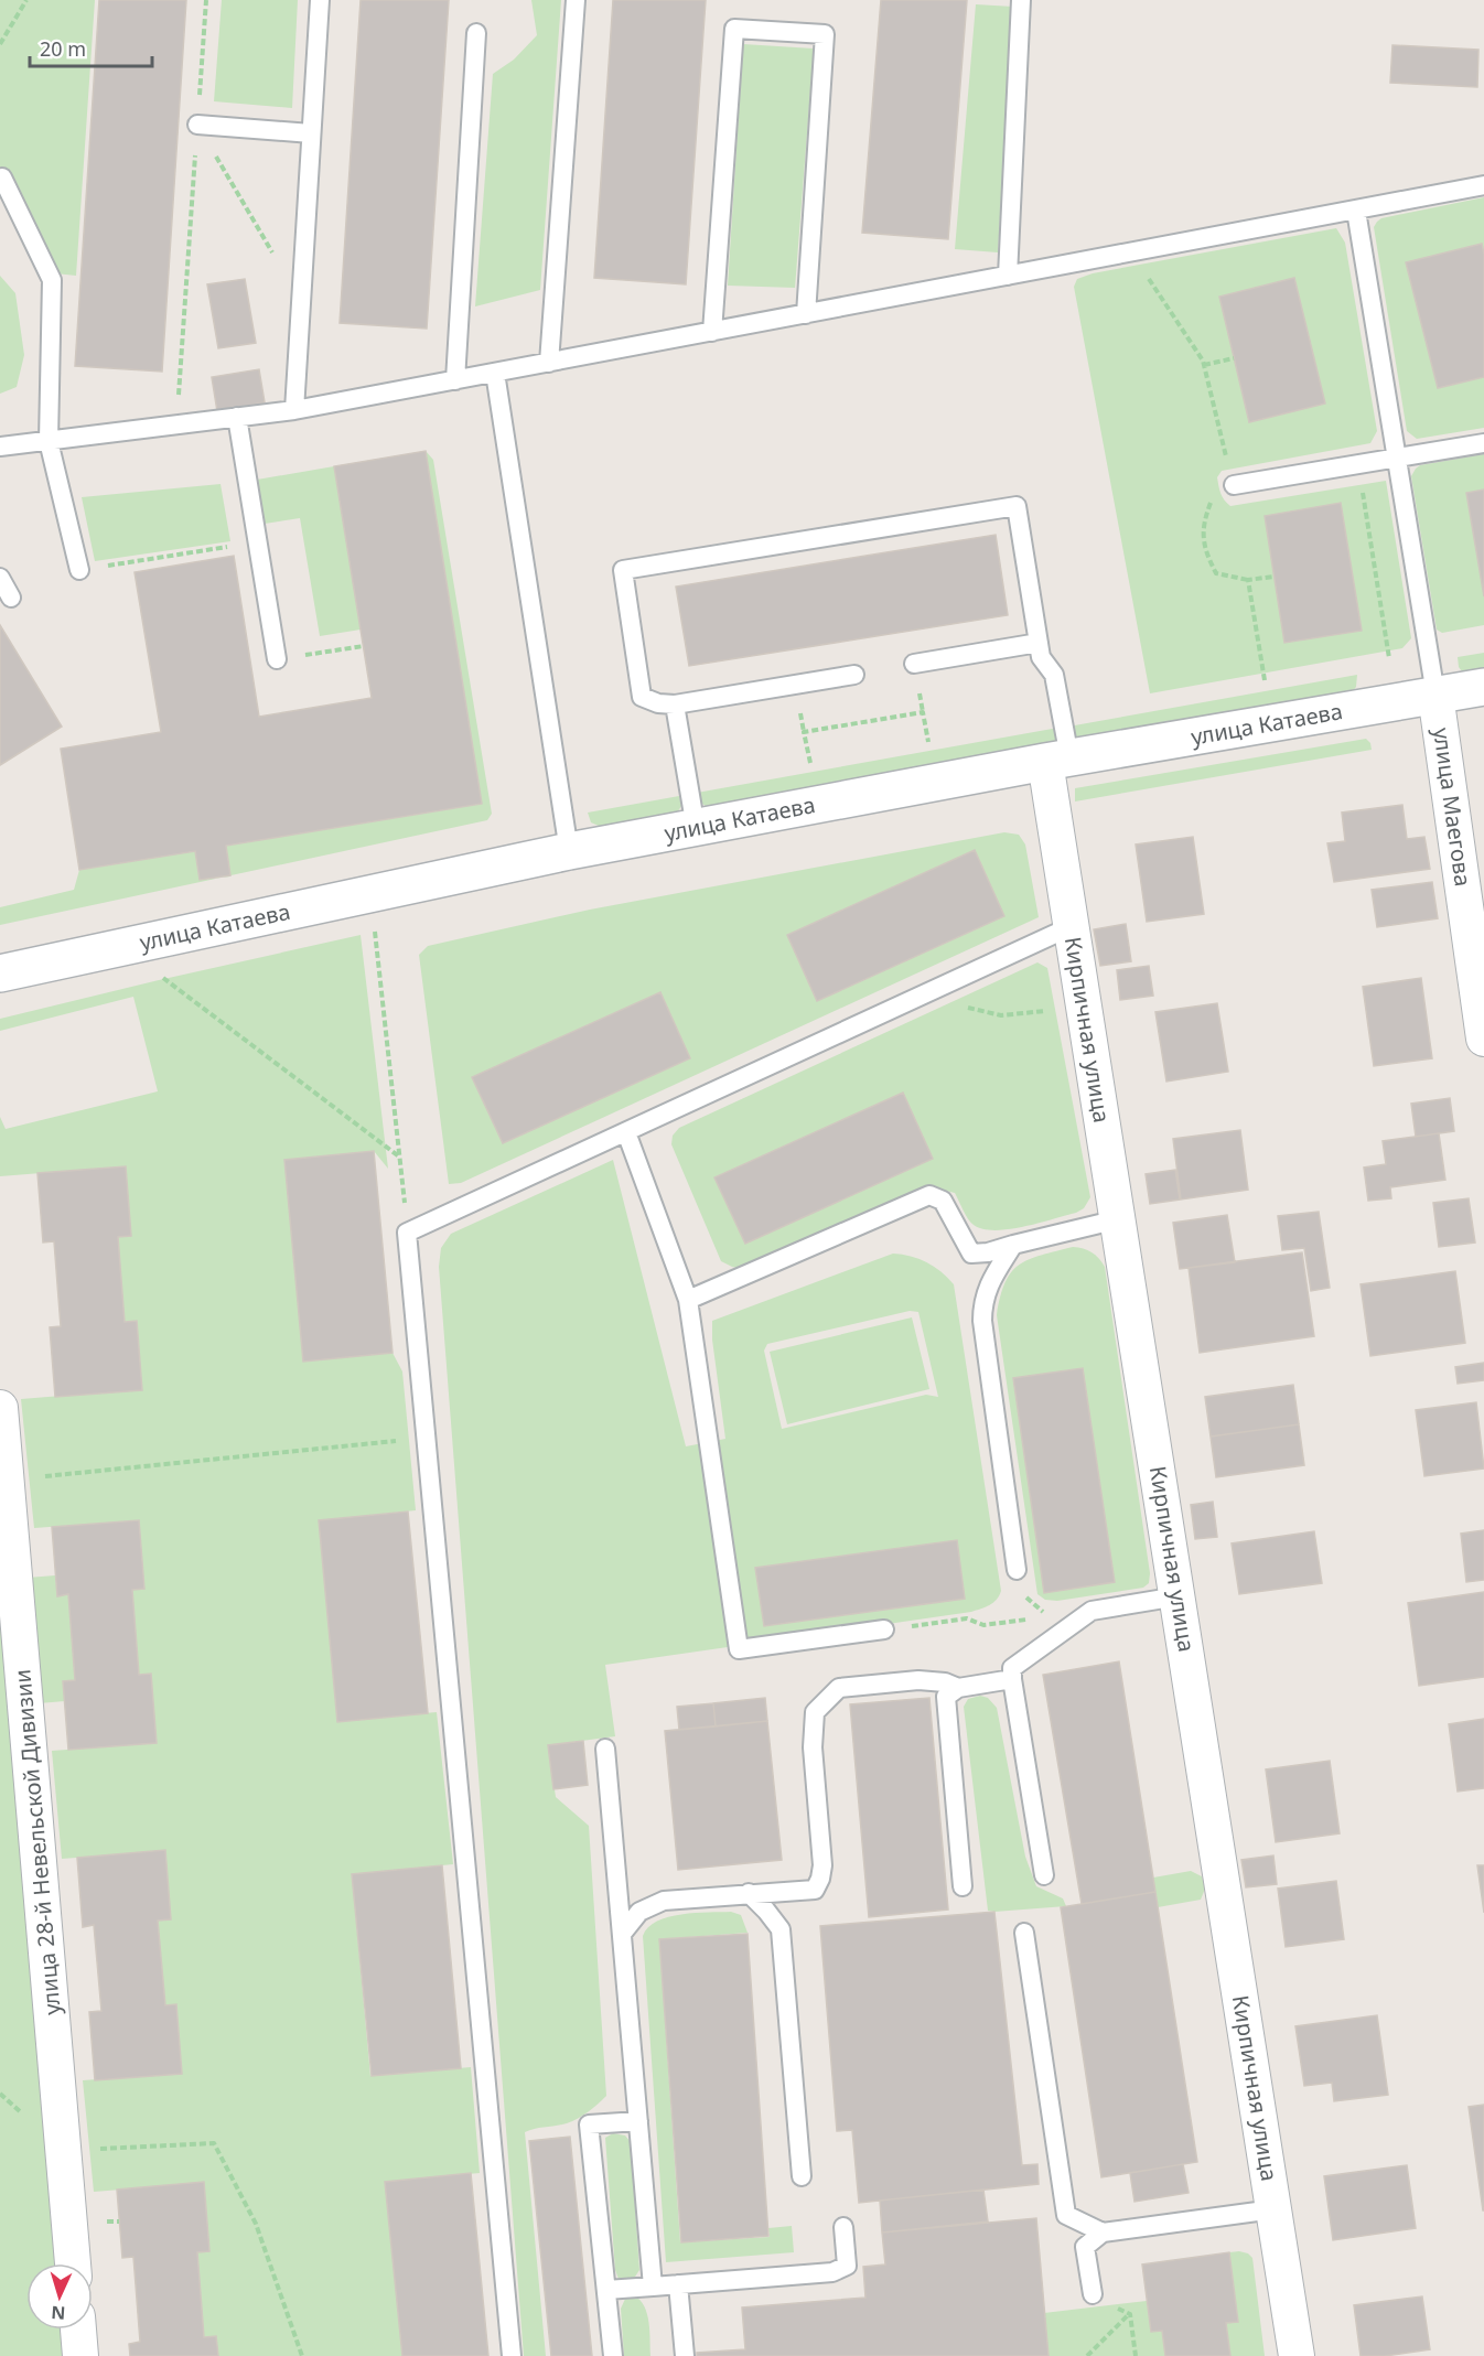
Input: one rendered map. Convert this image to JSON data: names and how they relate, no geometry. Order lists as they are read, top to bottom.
{
  "streets": {
    "street": [
      "улица Катаева",
      "улица Маегова",
      "Кирпичная улица",
      "улица 28-й Невельской Дивизии"
    ]
  },
  "crossings": [
    ["улица Катаева", "улица Маегова"],
    ["улица Катаева", "Кирпичная улица"]
  ],
  "scale_bar": "20 m",
  "north": "bottom"
}
